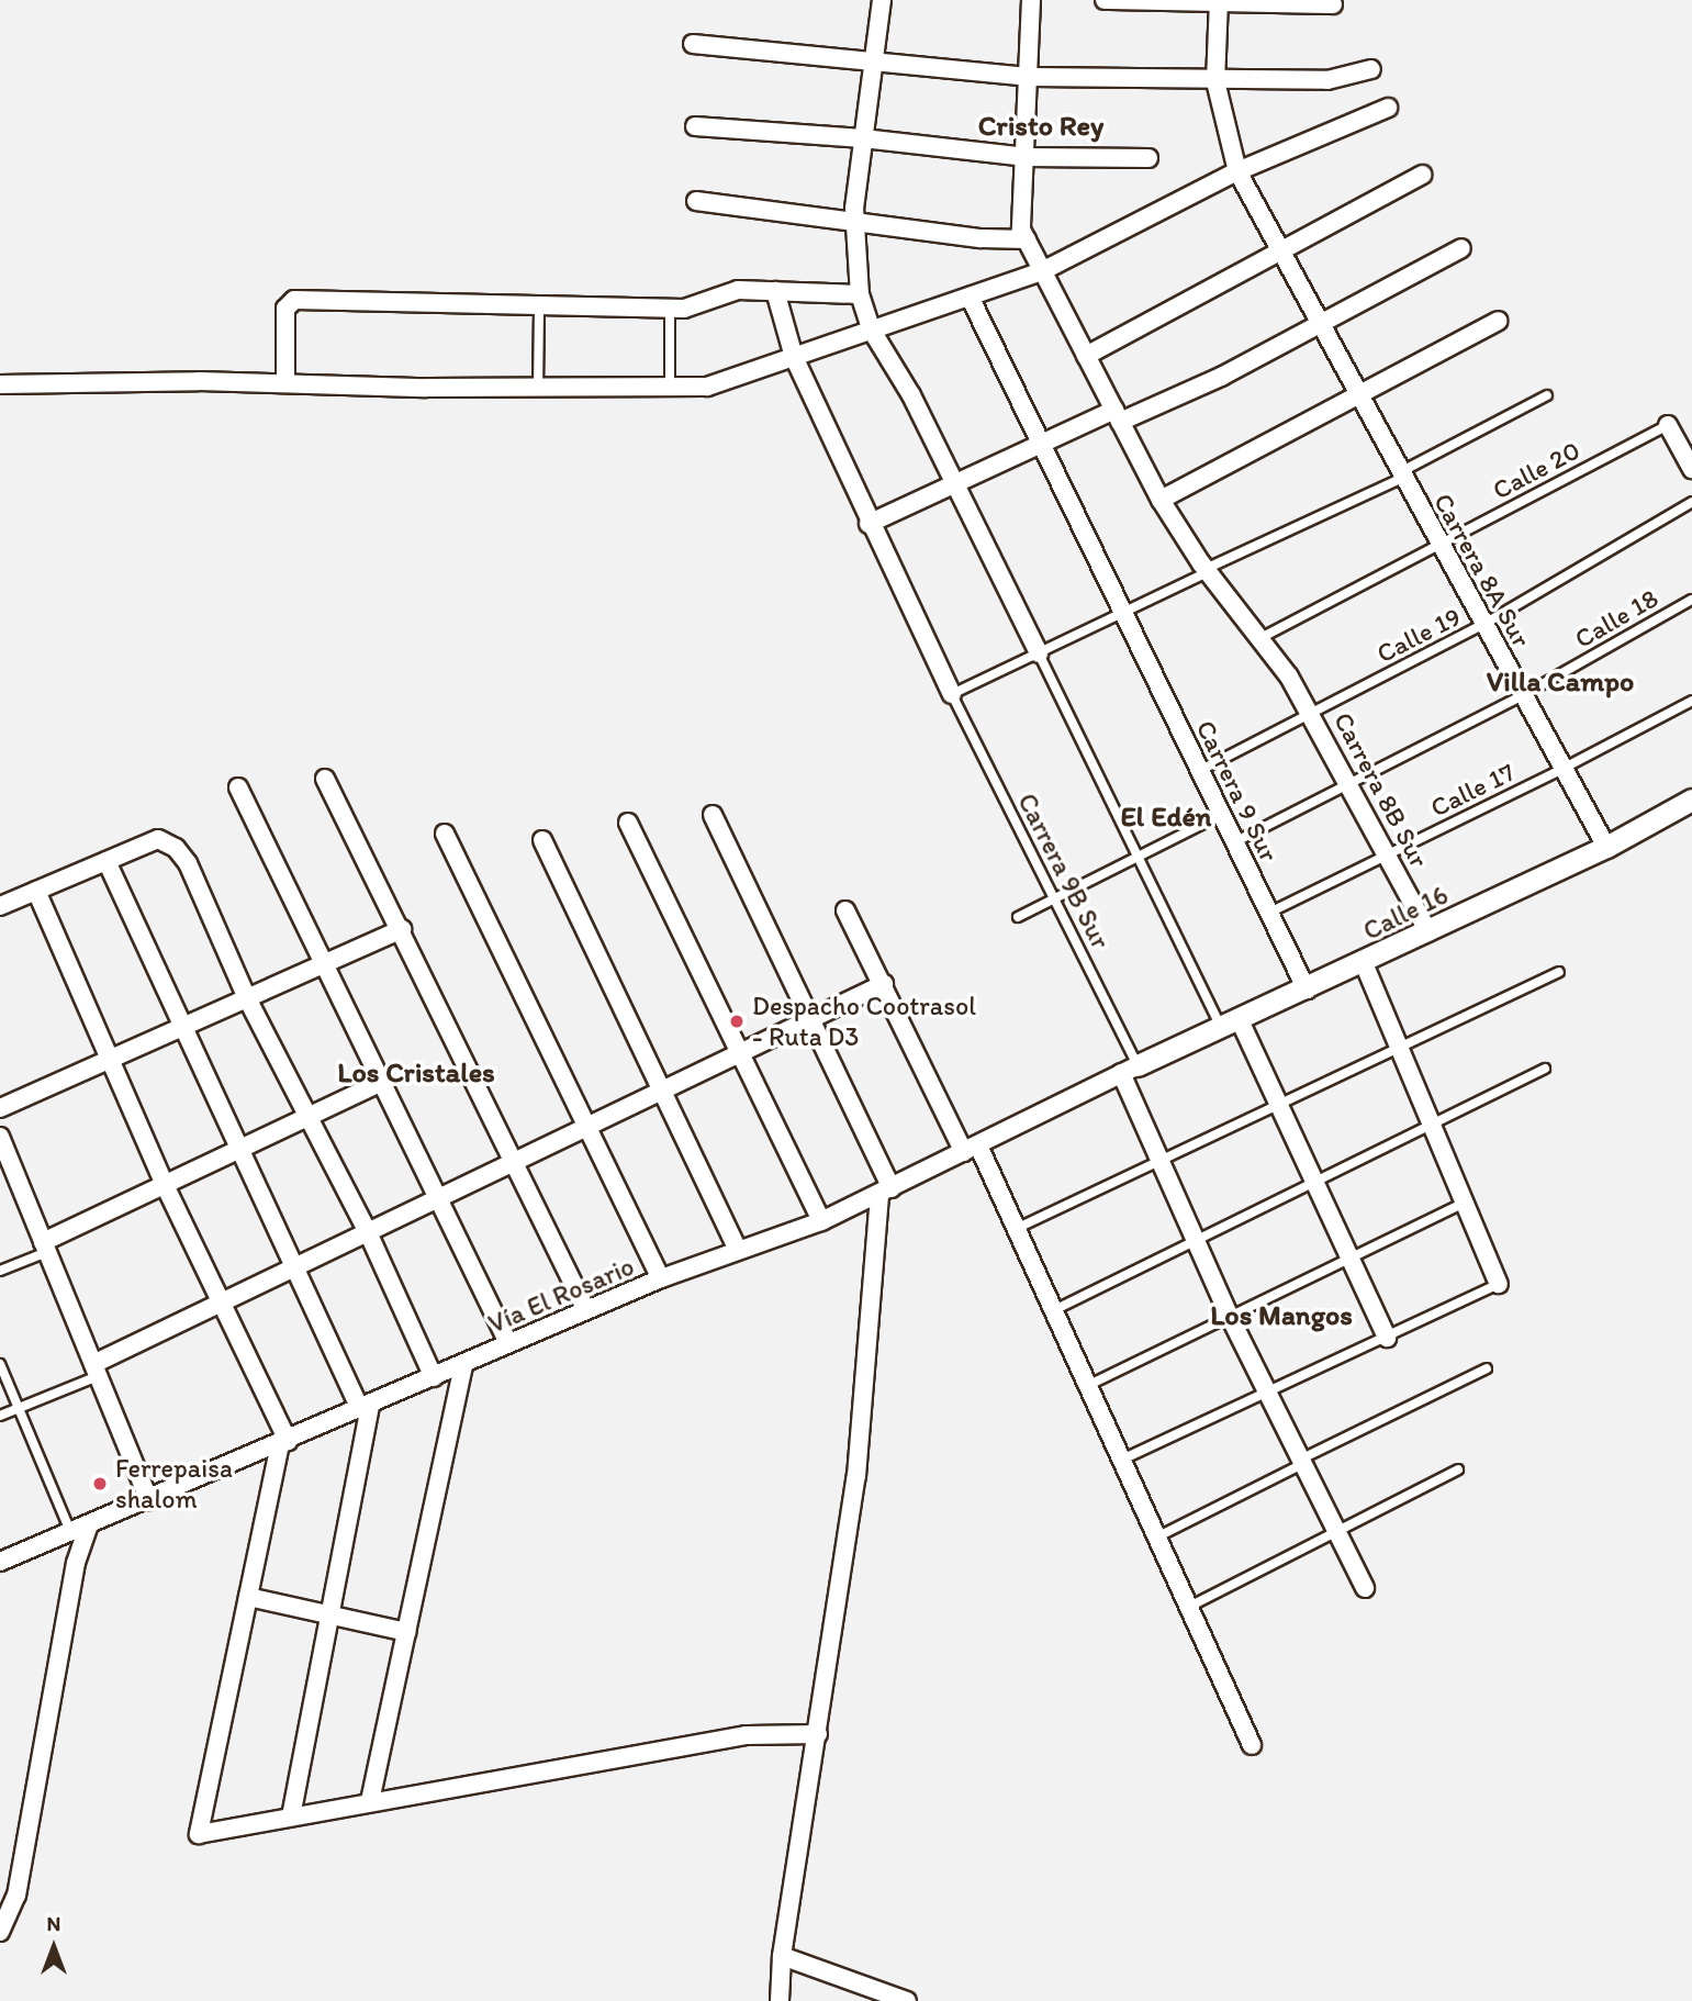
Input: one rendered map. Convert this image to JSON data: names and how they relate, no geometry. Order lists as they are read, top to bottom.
{
  "streets": {
    "street": [
      "Carrera 8A Sur",
      "Carrera 8B Sur",
      "Carrera 9 Sur",
      "Calle 16",
      "Vía El Rosario"
    ],
    "lane": [
      "Calle 20",
      "Calle 18",
      "Calle 19",
      "Calle 17",
      "Carrera 9B Sur"
    ]
  },
  "crossings": [
    ["Calle 20", "Carrera 8A Sur"],
    ["Calle 20", "Carrera 8B Sur"],
    ["Carrera 8A Sur", "Calle 18"],
    ["Carrera 8A Sur", "Calle 19"],
    ["Carrera 8A Sur", "Calle 17"],
    ["Carrera 8A Sur", "Calle 16"],
    ["Calle 18", "Carrera 8B Sur"],
    ["Calle 18", "Carrera 9 Sur"],
    ["Calle 19", "Carrera 8B Sur"],
    ["Calle 19", "Carrera 9 Sur"],
    ["Carrera 8B Sur", "Calle 17"],
    ["Carrera 8B Sur", "Calle 16"],
    ["Calle 17", "Carrera 9 Sur"],
    ["Carrera 9 Sur", "Calle 16"],
    ["Carrera 9B Sur", "Calle 16"],
    ["Carrera 9B Sur", "Vía El Rosario"],
    ["Calle 16", "Vía El Rosario"]
  ],
  "districts": [
    "Cristo Rey",
    "Villa Campo",
    "El Edén",
    "Los Cristales",
    "Los Mangos"
  ],
  "places": ["Despacho Cootrasol - Ruta D3", "Ferrepaisa shalom"],
  "north": "top"
}
